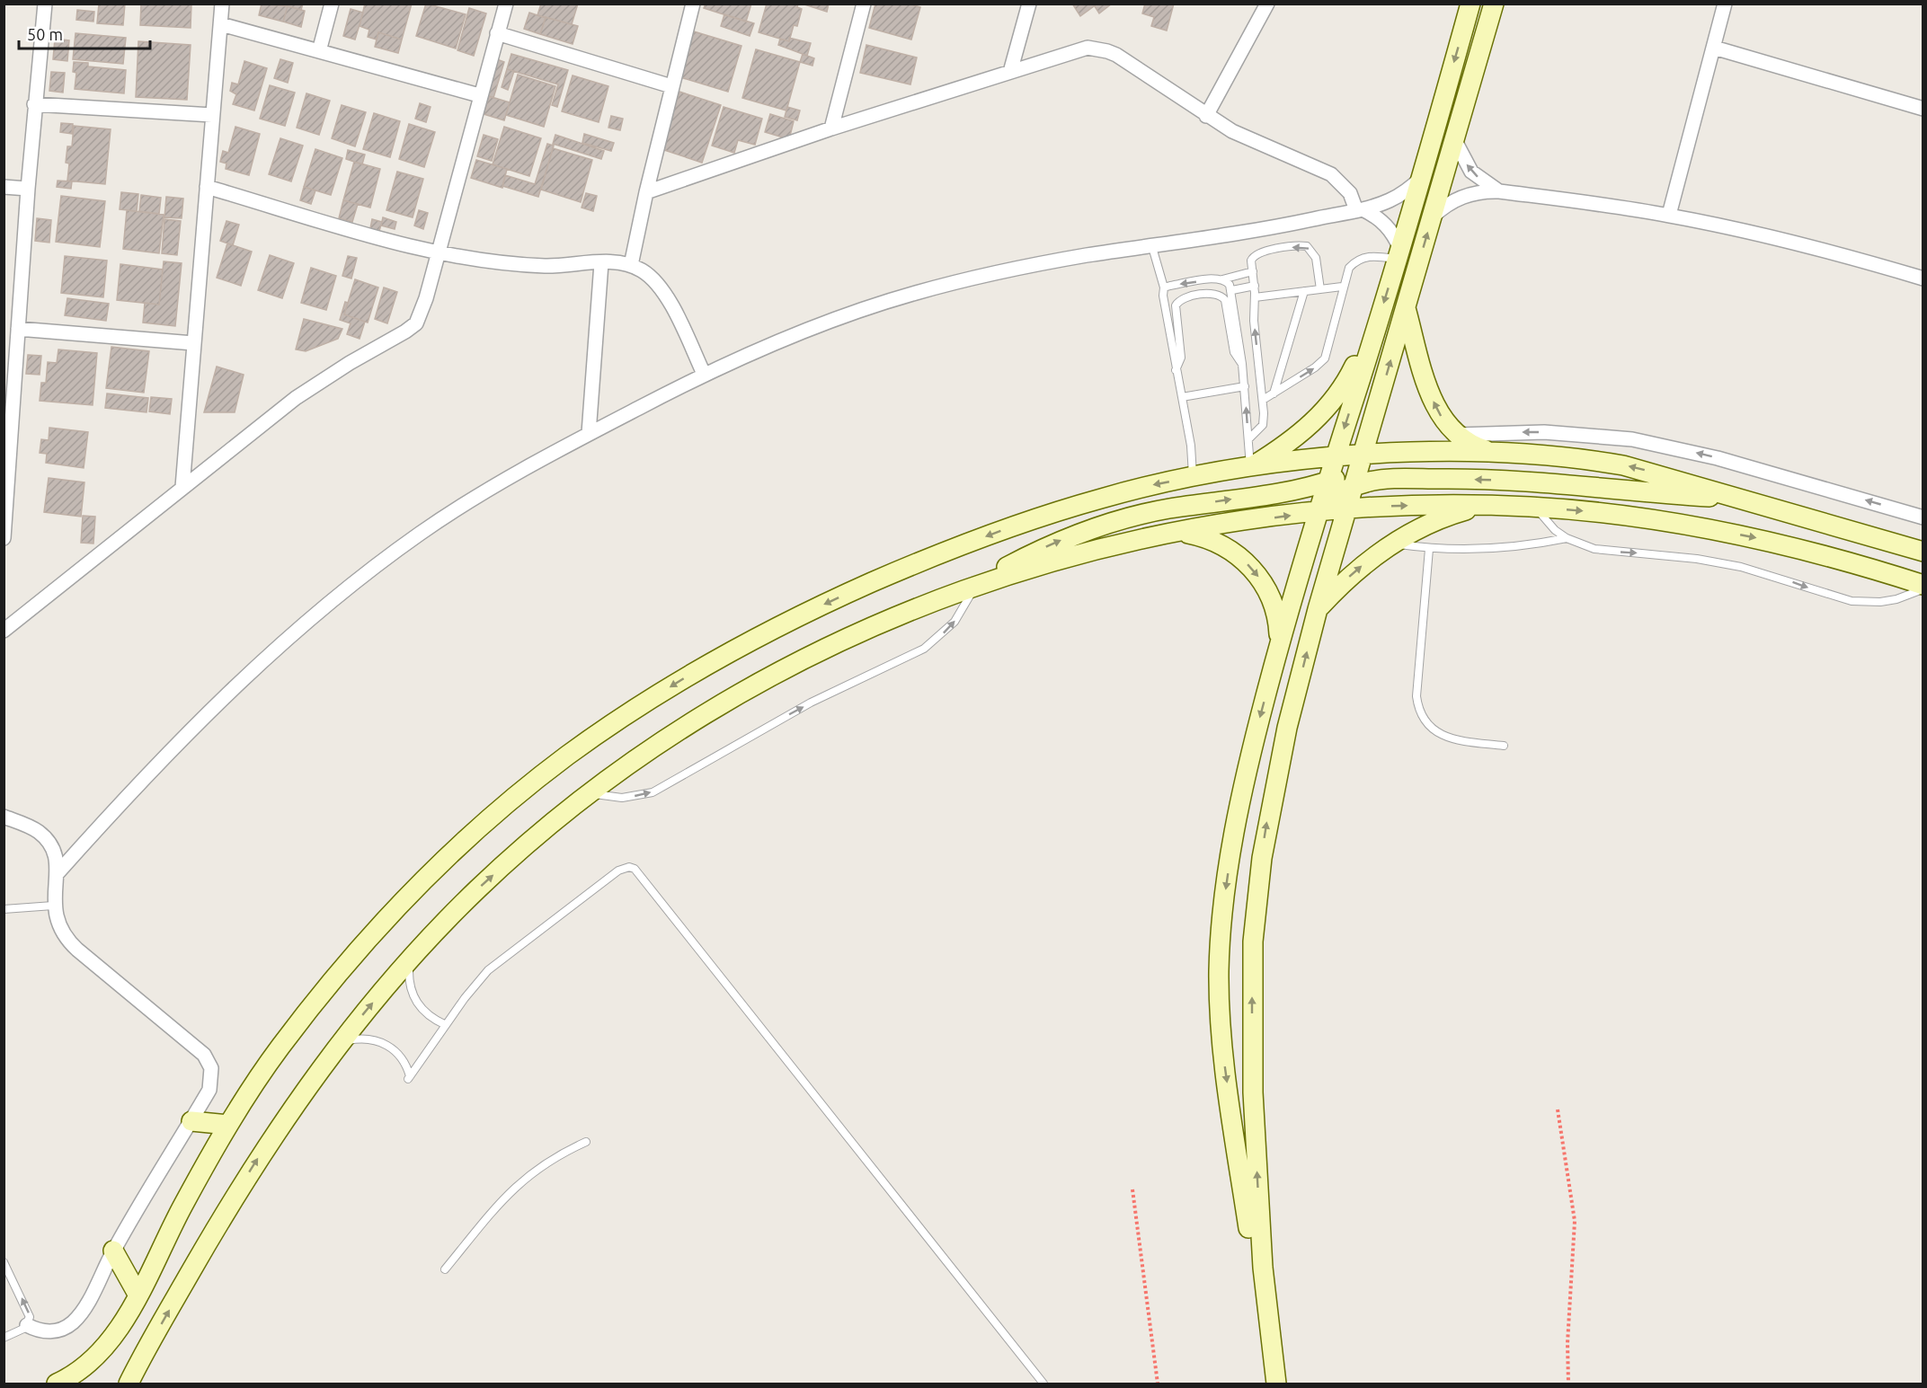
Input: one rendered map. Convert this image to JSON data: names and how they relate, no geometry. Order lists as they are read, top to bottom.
{
  "scale_bar": "50 m"
}
